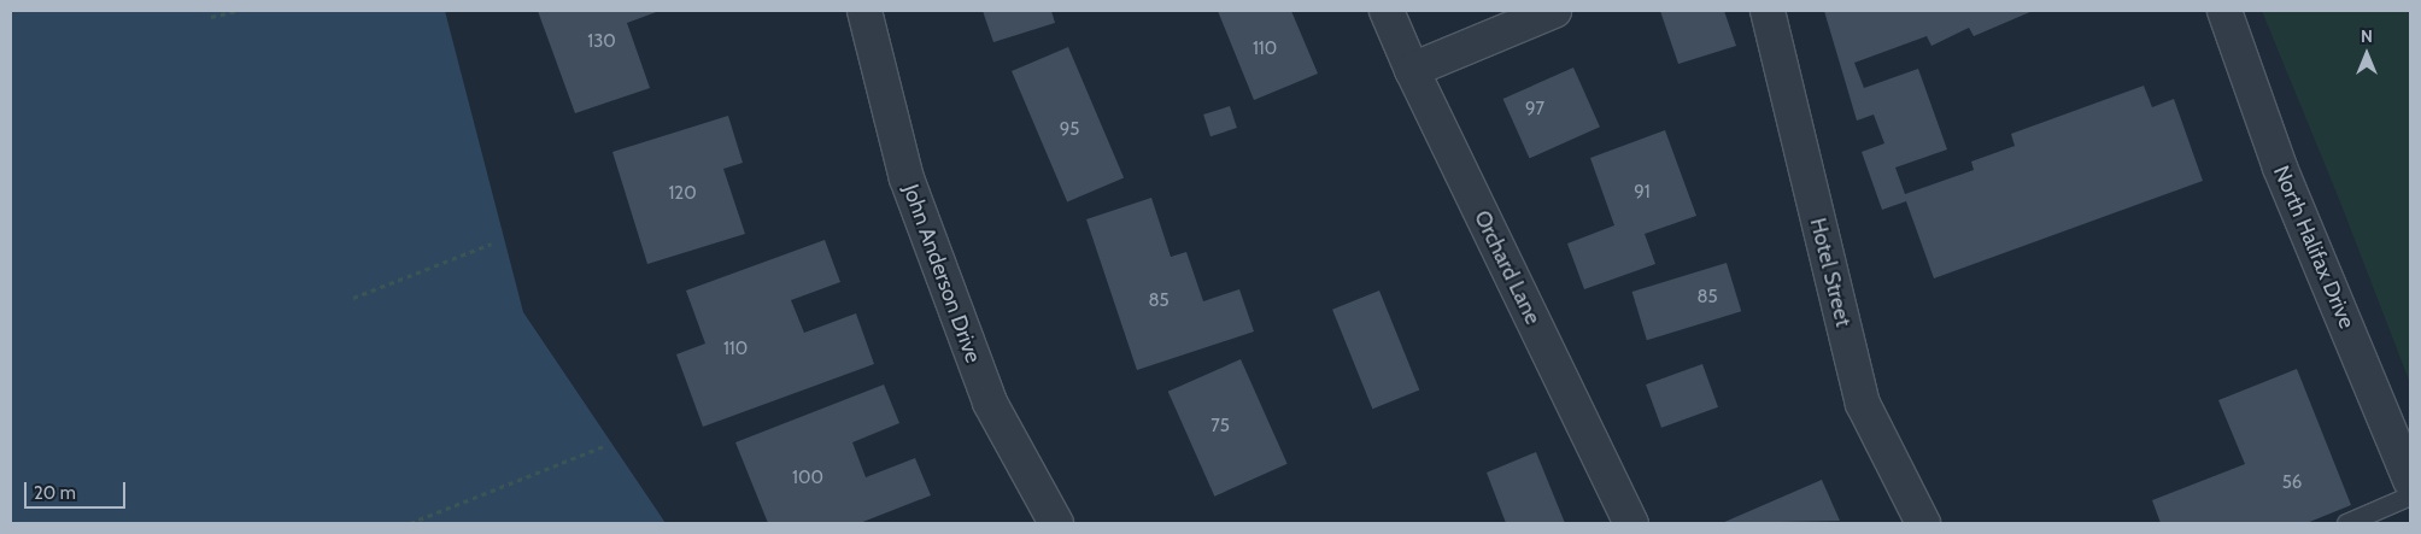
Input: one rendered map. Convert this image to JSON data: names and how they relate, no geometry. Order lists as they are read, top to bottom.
{
  "streets": {
    "street": [
      "North Halifax Drive",
      "Orchard Lane",
      "Hotel Street",
      "John Anderson Drive"
    ]
  },
  "house_numbers": [
    "130",
    "110",
    "97",
    "95",
    "91",
    "120",
    "85",
    "85",
    "110",
    "75",
    "100",
    "56"
  ],
  "scale_bar": "20 m",
  "north": "top"
}
